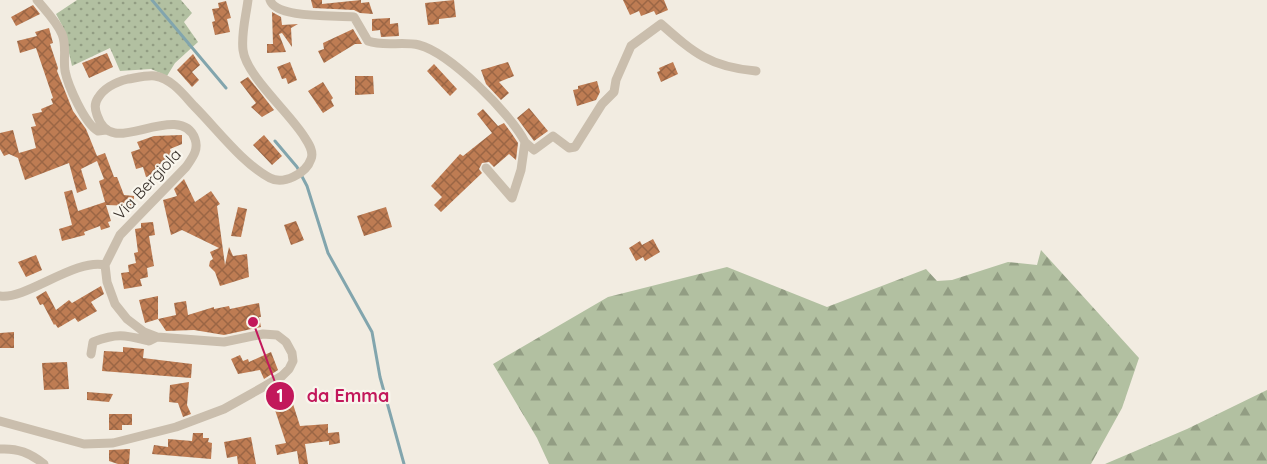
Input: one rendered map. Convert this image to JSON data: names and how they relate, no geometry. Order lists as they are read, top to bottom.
{
  "streets": {
    "street": ["Via Bergiola"]
  },
  "places": ["da Emma"]
}
